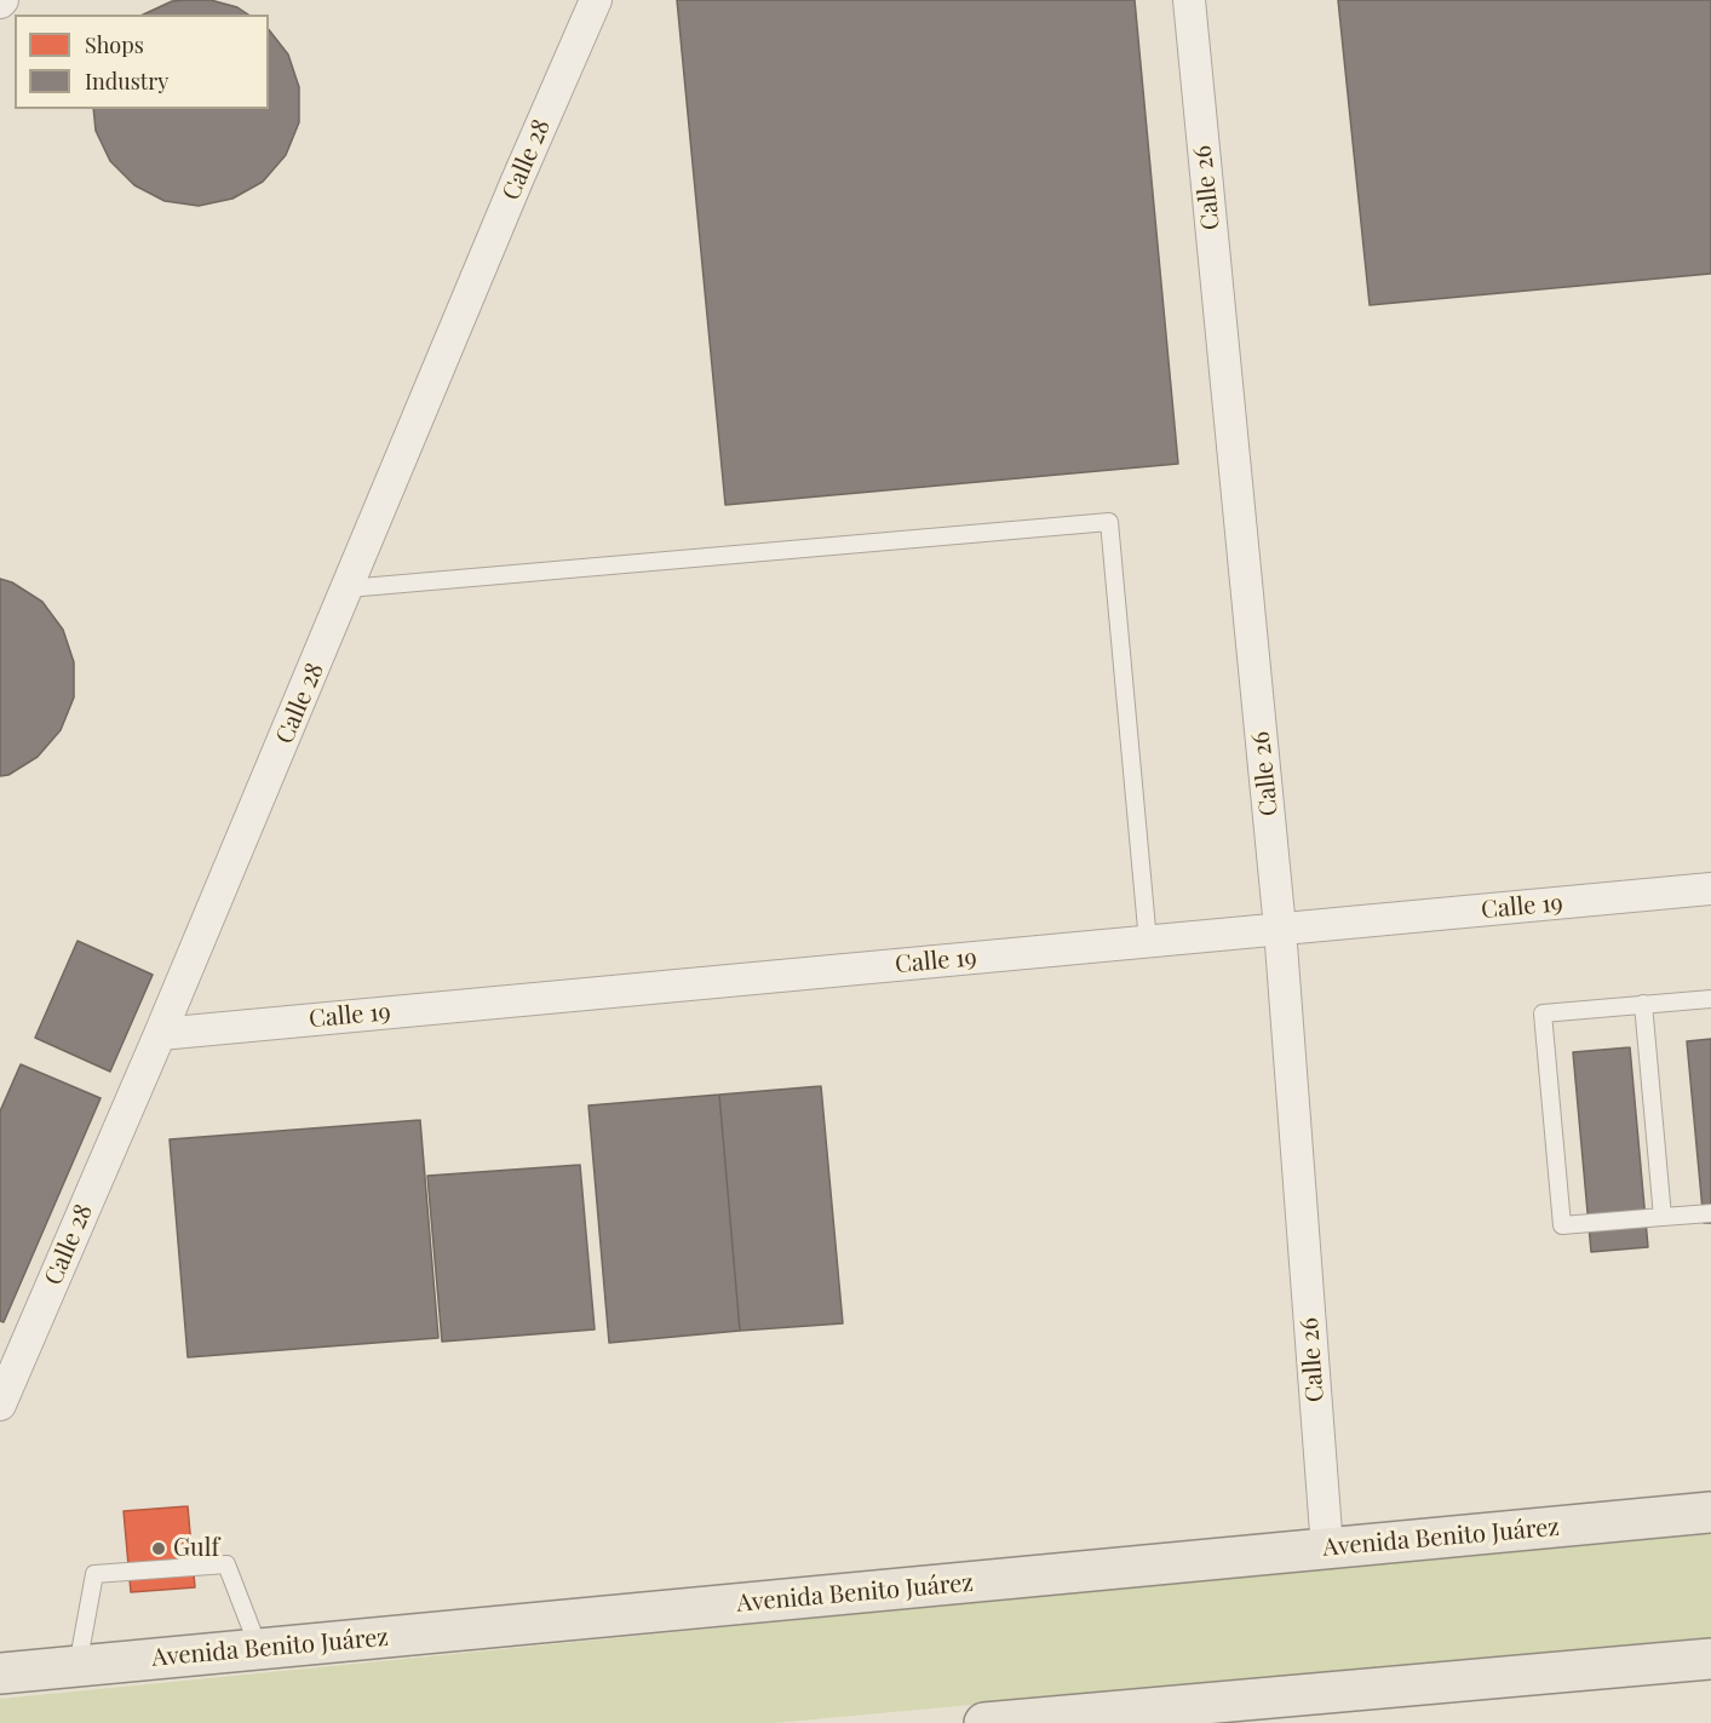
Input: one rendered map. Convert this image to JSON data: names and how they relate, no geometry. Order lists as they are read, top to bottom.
{
  "streets": {
    "main road": ["Avenida Benito Juárez"],
    "street": ["Calle 28", "Calle 26", "Calle 19"]
  },
  "crossings": [
    ["Calle 28", "Calle 19"],
    ["Calle 26", "Calle 19"],
    ["Calle 26", "Avenida Benito Juárez"]
  ],
  "places": ["Gulf"],
  "legend": ["Shops", "Industry"]
}
